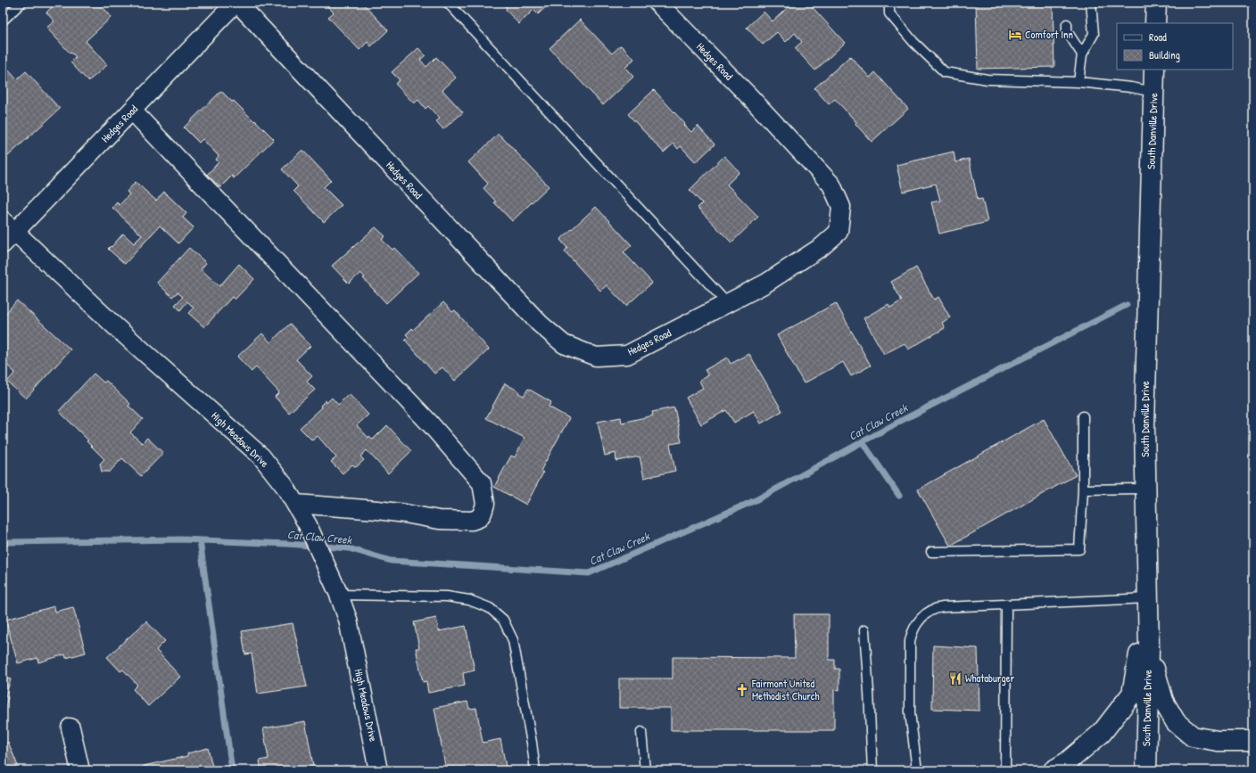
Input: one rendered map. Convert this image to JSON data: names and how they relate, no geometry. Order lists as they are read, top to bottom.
{
  "streets": {
    "main road": ["South Danville Drive"],
    "street": ["Hedges Road", "High Meadows Drive"]
  },
  "crossings": [
    ["Hedges Road", "High Meadows Drive"]
  ],
  "water": ["Cat Claw Creek"],
  "places": {
    "hotel": ["Comfort Inn"],
    "restaurant": ["Whataburger"],
    "church": ["Fairmont United Methodist Church"]
  },
  "legend": ["Road", "Building"]
}
